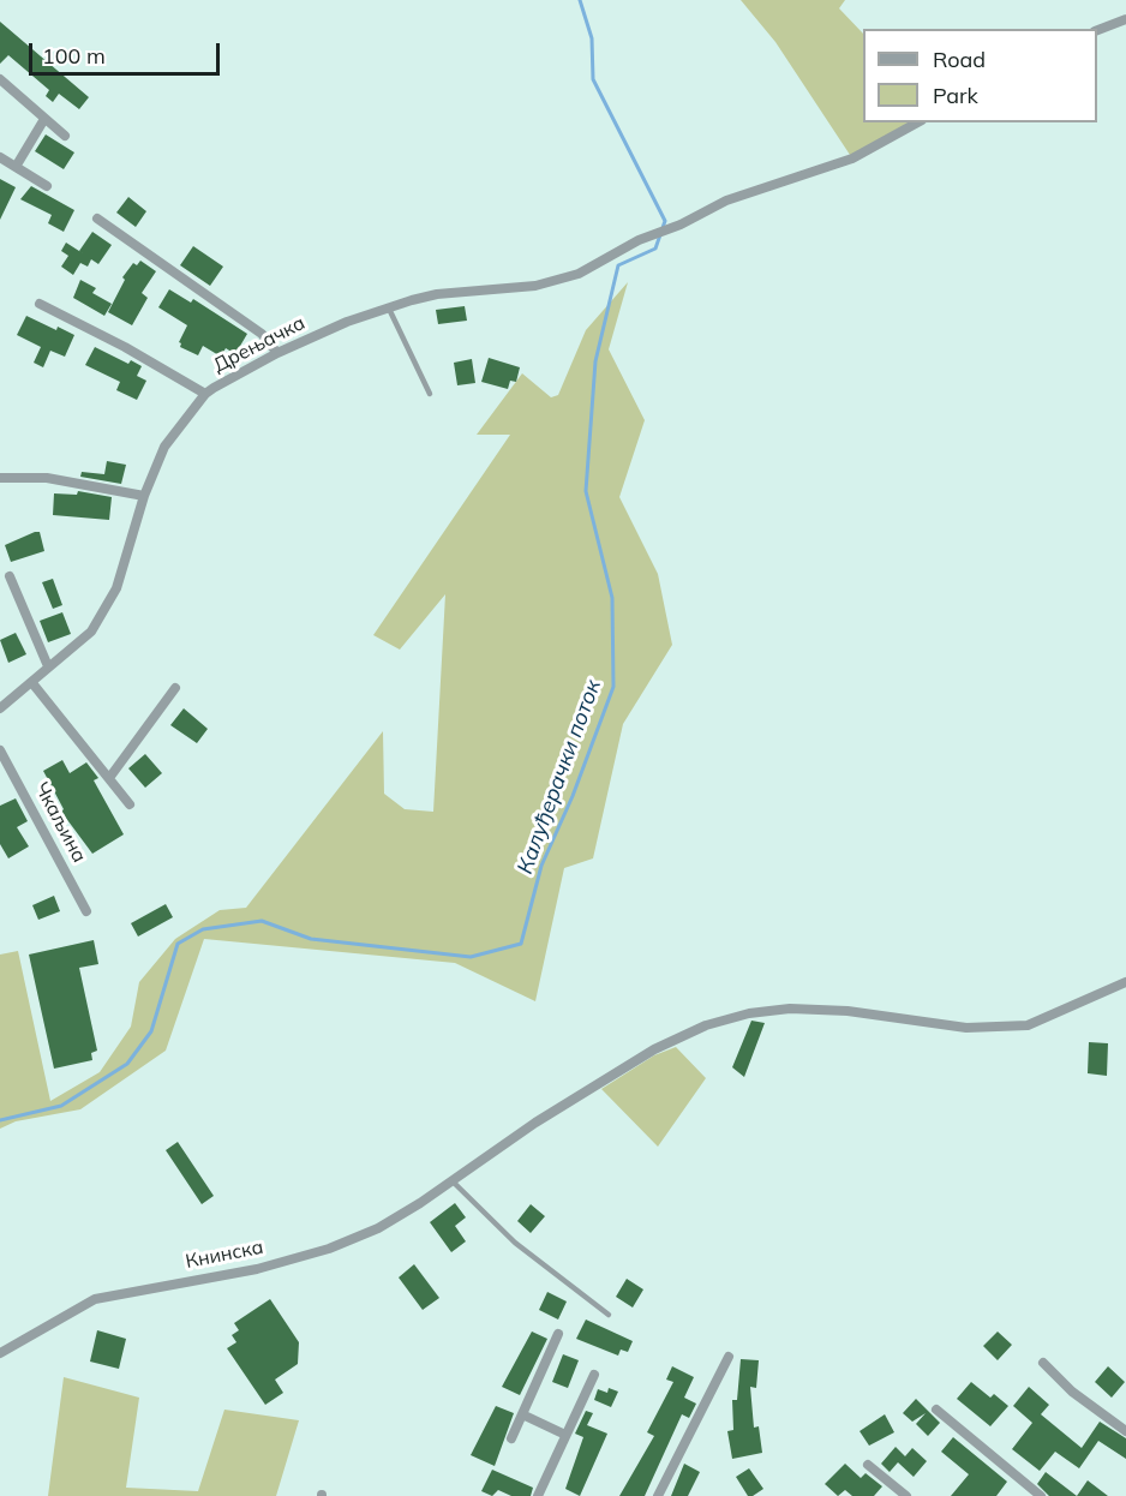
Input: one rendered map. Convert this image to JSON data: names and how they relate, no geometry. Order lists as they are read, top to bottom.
{
  "streets": {
    "street": ["Дрењачка", "Чкаљина", "Книнска"]
  },
  "water": ["Калуђерачки поток"],
  "legend": ["Road", "Park"],
  "scale_bar": "100 m"
}
